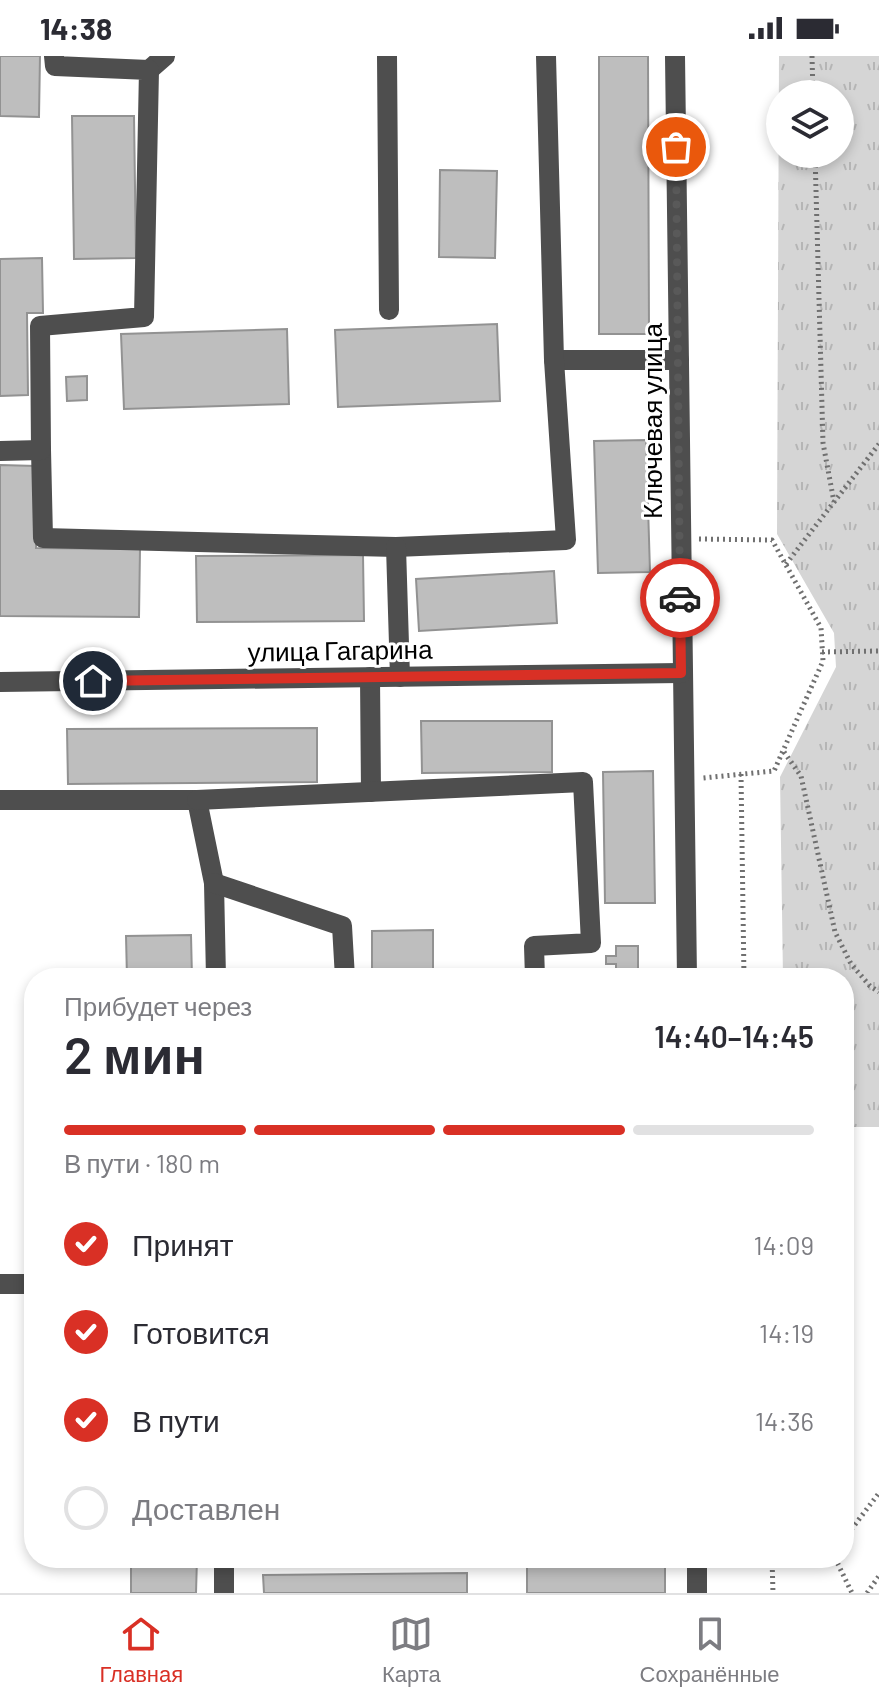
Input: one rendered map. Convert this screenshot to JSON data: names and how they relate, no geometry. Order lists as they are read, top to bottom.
{
  "streets": {
    "street": ["Ключевая улица", "улица Гагарина"]
  },
  "crossings": [
    ["Ключевая улица", "улица Гагарина"]
  ],
  "page": {
    "status": "14:38",
    "heading": ["2 мин", "Прибудет через", "14:40–14:45"],
    "bar": "В пути · 180 m",
    "list": [
      ["Принят", "14:09"],
      ["Готовится", "14:19"],
      ["В пути", "14:36"],
      "Доставлен"
    ],
    "tabs": ["Главная", "Карта", "Сохранённые"]
  }
}
